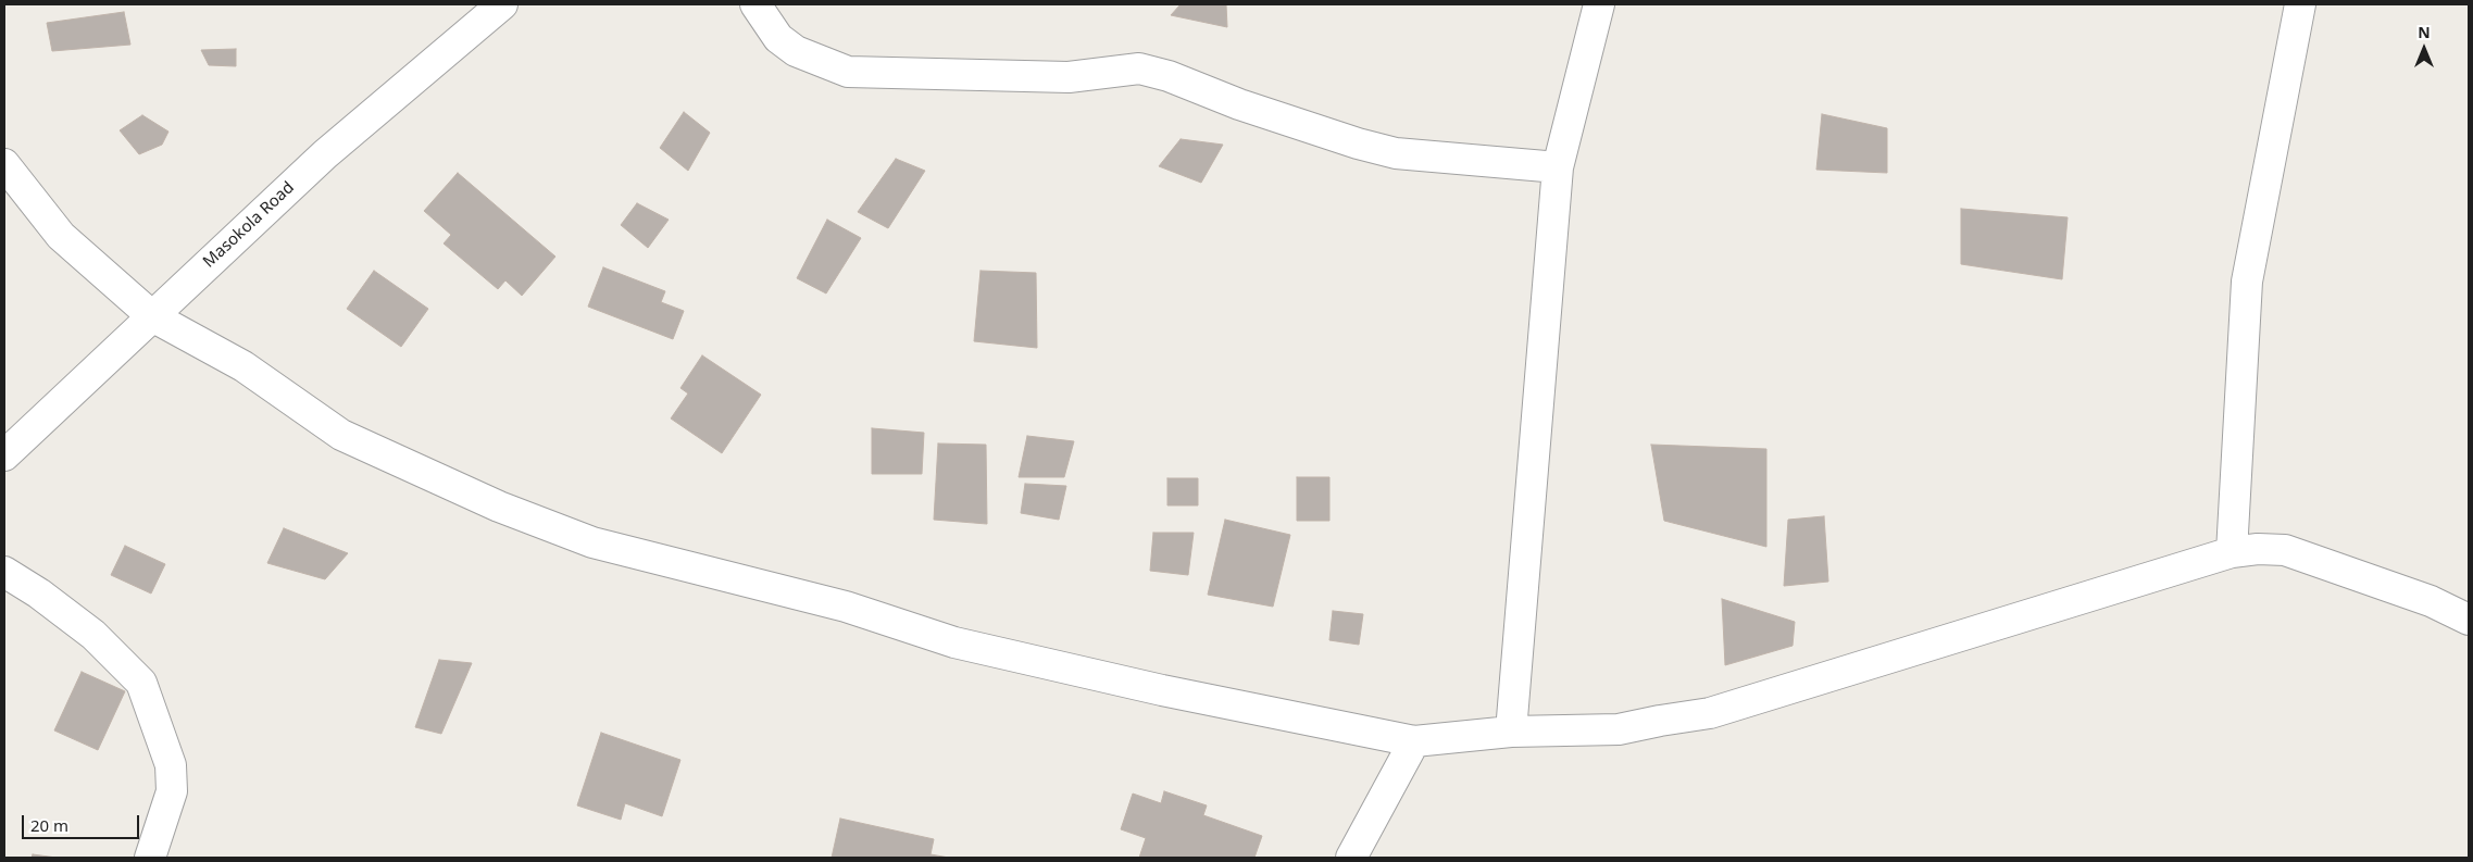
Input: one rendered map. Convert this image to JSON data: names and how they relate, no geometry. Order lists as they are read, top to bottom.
{
  "streets": {
    "street": ["Masokola Road"]
  },
  "scale_bar": "20 m",
  "north": "top"
}
